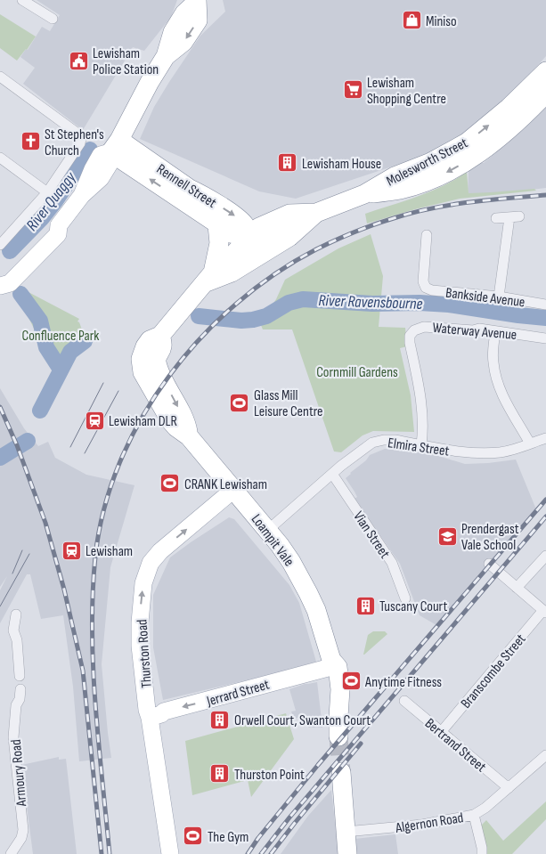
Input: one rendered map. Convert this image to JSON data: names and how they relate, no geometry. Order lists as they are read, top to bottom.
{
  "streets": {
    "highway": ["Molesworth Street", "Rennell Street", "Loampit Vale"],
    "main road": ["Thurston Road", "Jerrard Street"],
    "street": [
      "Bankside Avenue",
      "Waterway Avenue",
      "Elmira Street",
      "Vian Street",
      "Branscombe Street",
      "Bertrand Street",
      "Armoury Road",
      "Algernon Road"
    ]
  },
  "crossings": [
    ["Molesworth Street", "Rennell Street"],
    ["Rennell Street", "Loampit Vale"],
    ["Waterway Avenue", "Elmira Street"],
    ["Elmira Street", "Vian Street"],
    ["Elmira Street", "Loampit Vale"],
    ["Loampit Vale", "Thurston Road"],
    ["Loampit Vale", "Jerrard Street"],
    ["Thurston Road", "Jerrard Street"],
    ["Branscombe Street", "Bertrand Street"],
    ["Bertrand Street", "Algernon Road"]
  ],
  "one_way": ["Thurston Road", "Jerrard Street"],
  "water": ["River Quaggy", "River Ravensbourne"],
  "parks": ["Confluence Park", "Cornmill Gardens"],
  "places": {
    "shop": ["Miniso"],
    "public building": ["Lewisham Police Station"],
    "supermarket": ["Lewisham Shopping Centre"],
    "church": ["St Stephen's Church"],
    "building": [
      "Lewisham House",
      "Tuscany Court",
      "Orwell Court, Swanton Court",
      "Thurston Point"
    ],
    "sports": [
      "Glass Mill Leisure Centre",
      "CRANK Lewisham",
      "Anytime Fitness",
      "The Gym"
    ],
    "station": ["Lewisham DLR", "Lewisham"],
    "school or university": ["Prendergast Vale School"]
  }
}
